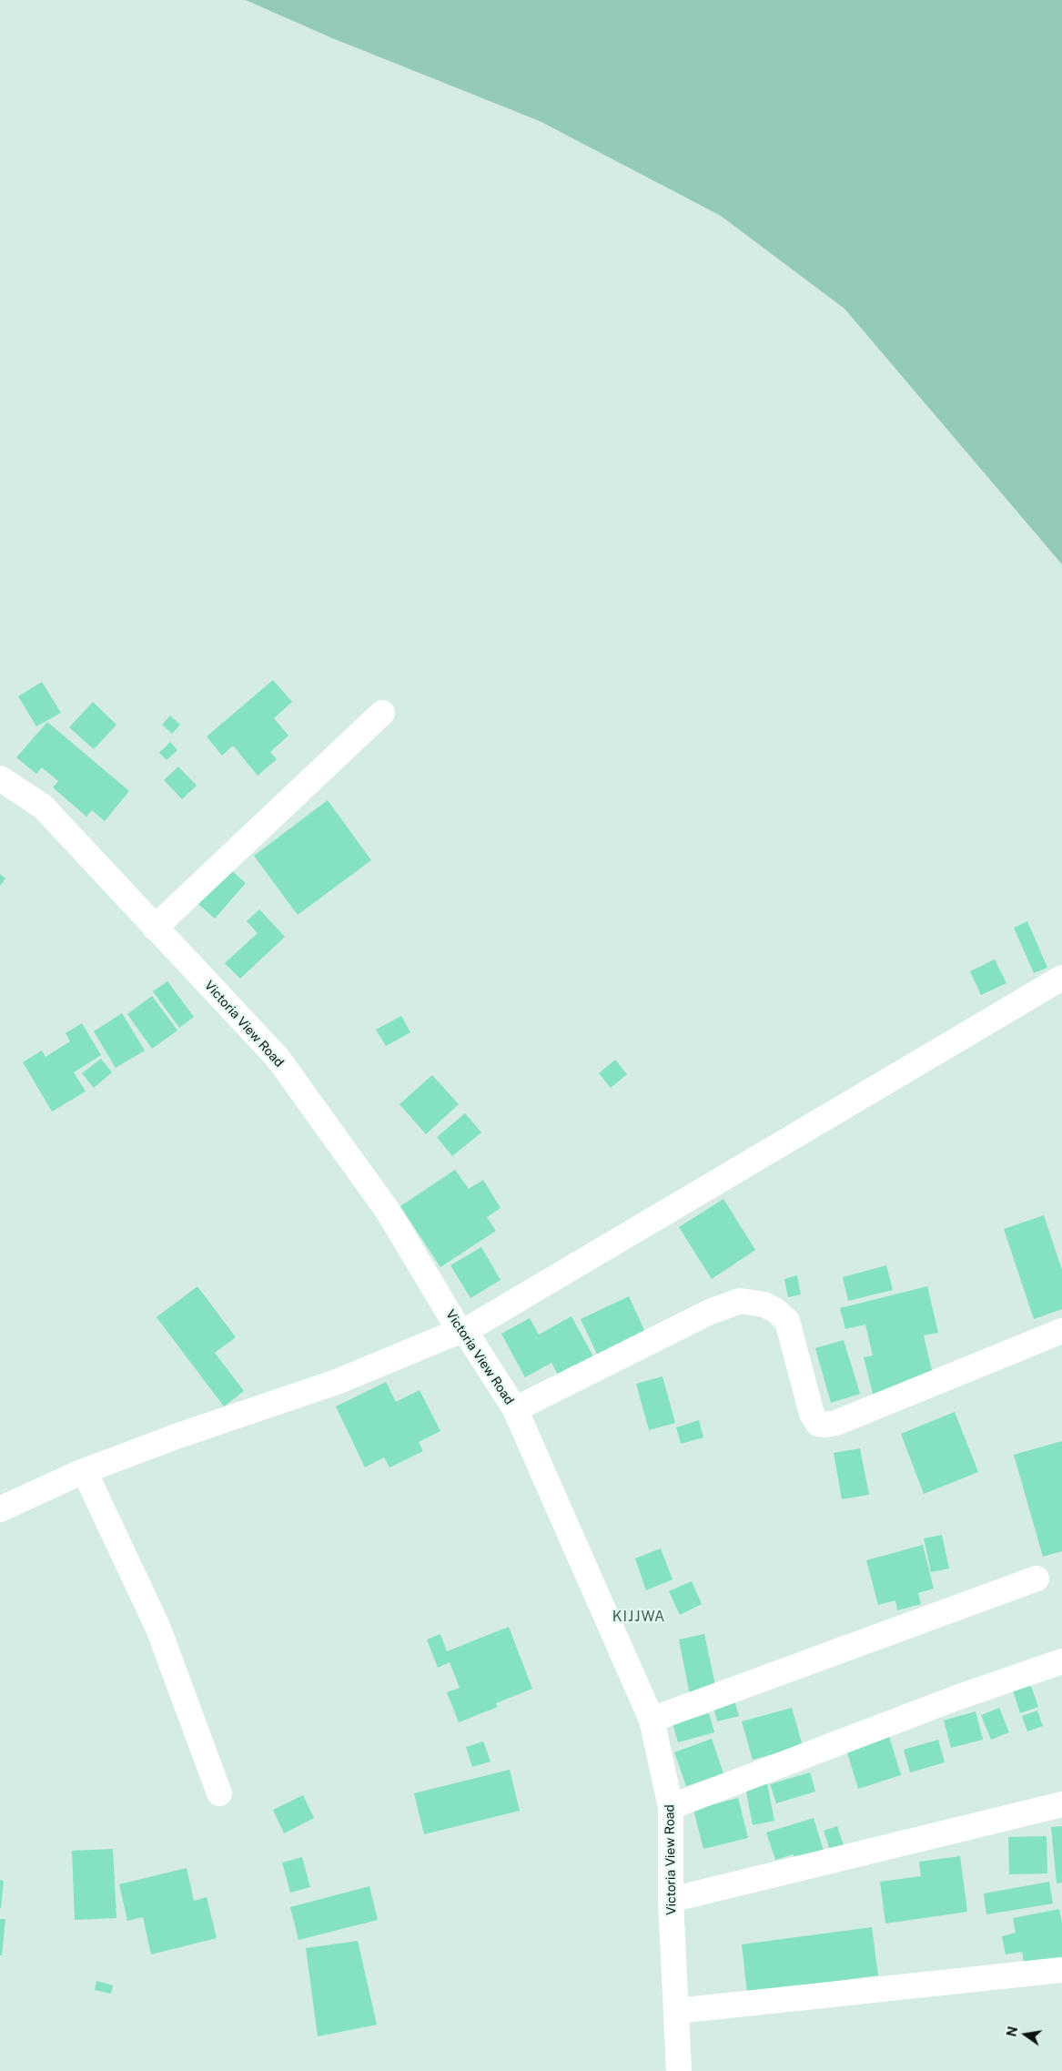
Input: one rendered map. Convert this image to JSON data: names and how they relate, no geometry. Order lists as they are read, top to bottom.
{
  "streets": {
    "street": ["Victoria View Road"]
  },
  "districts": ["KIJJWA"],
  "north": "left"
}
